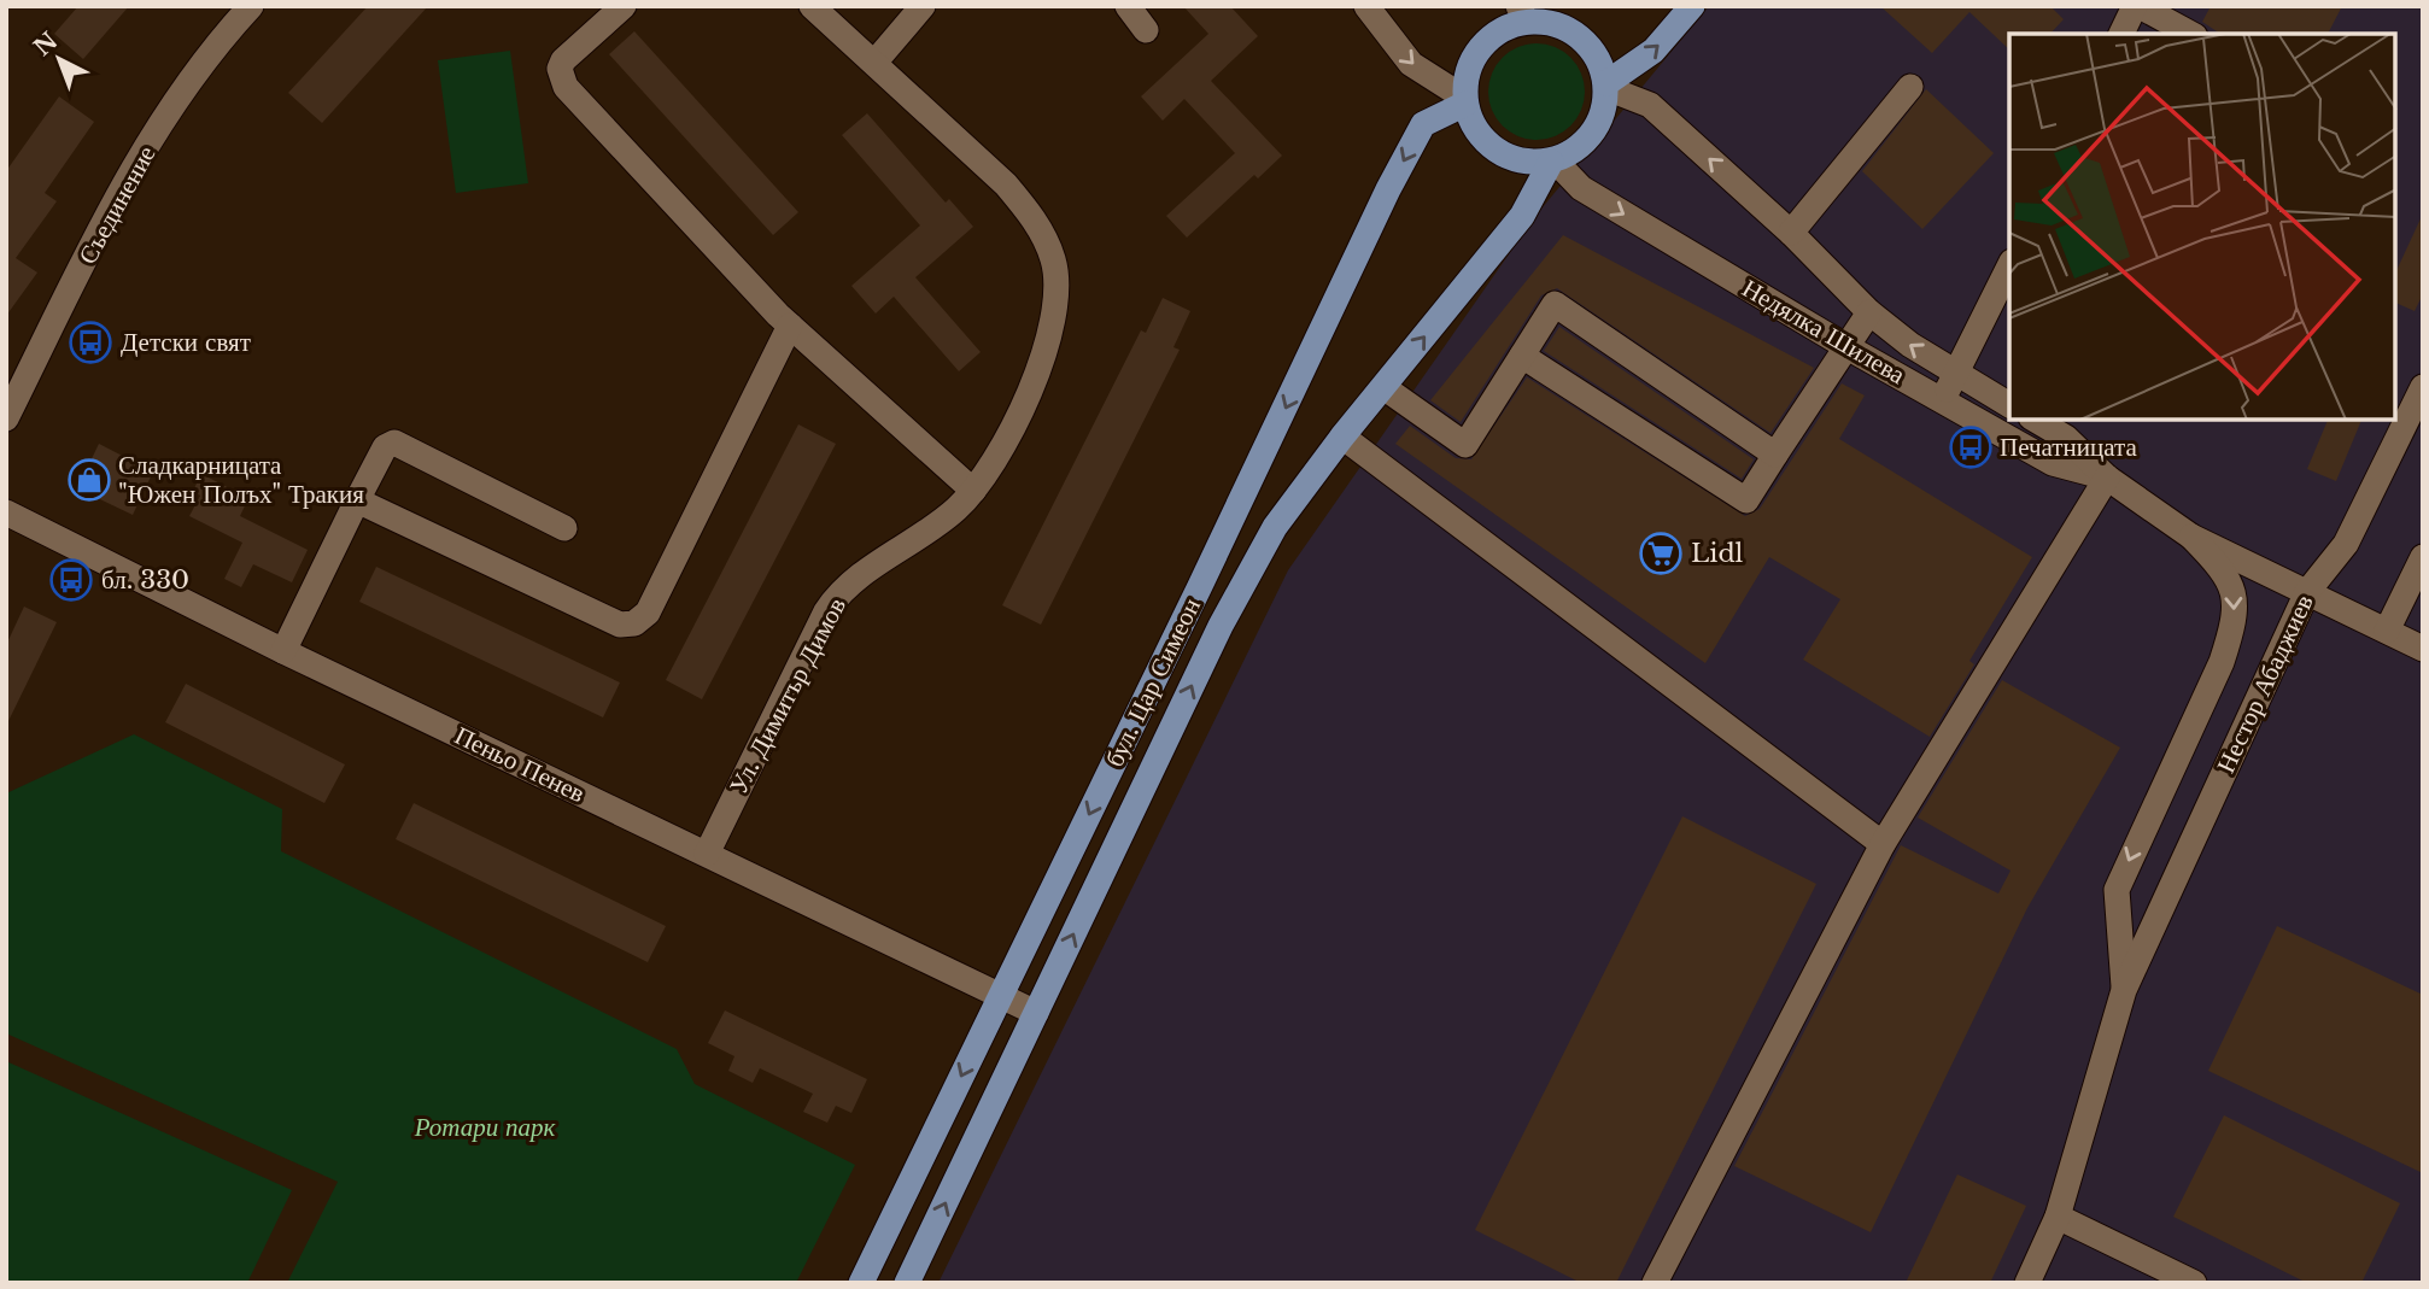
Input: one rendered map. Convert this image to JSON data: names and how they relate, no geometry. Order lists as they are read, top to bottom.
{
  "streets": {
    "main road": ["бул. Цар Симеон"],
    "street": [
      "Съединение",
      "Недялка Шилева",
      "Нестор Абаджиев",
      "Ул. Димитър Димов",
      "Пеньо Пенев"
    ]
  },
  "crossings": [
    ["Недялка Шилева", "бул. Цар Симеон"],
    ["Недялка Шилева", "Нестор Абаджиев"],
    ["бул. Цар Симеон", "Пеньо Пенев"],
    ["Ул. Димитър Димов", "Пеньо Пенев"]
  ],
  "parks": ["Ротари парк"],
  "places": {
    "bus stop": ["Детски свят", "Печатницата", "бл. 330"],
    "shop": ["Сладкарницата \"Южен Полъх\" Тракия"],
    "supermarket": ["Lidl"]
  },
  "north": "top left"
}
